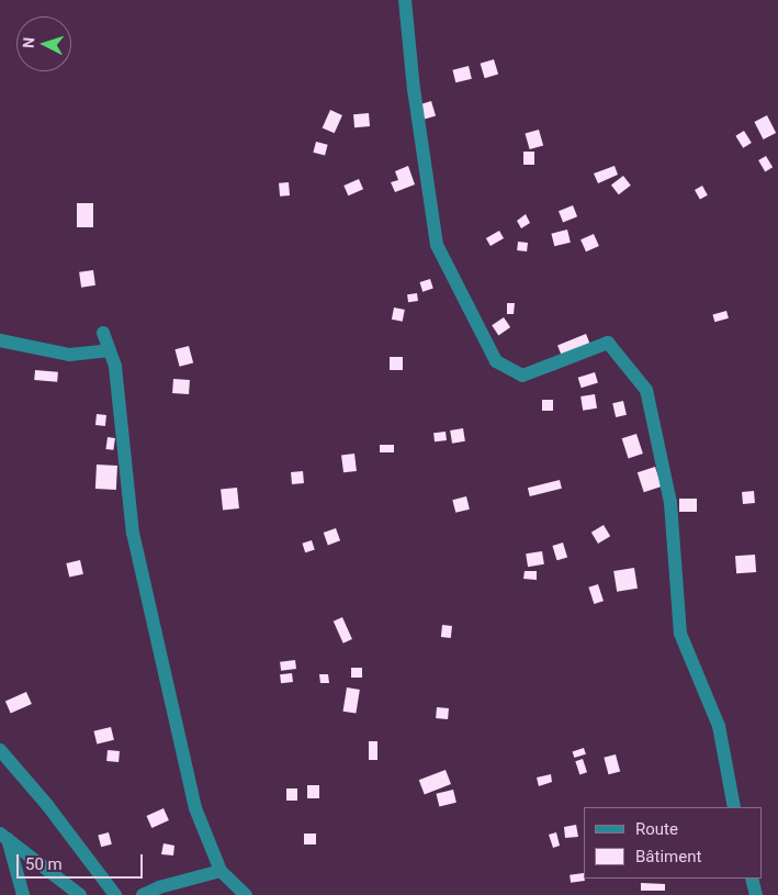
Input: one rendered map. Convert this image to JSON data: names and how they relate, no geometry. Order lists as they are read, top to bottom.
{
  "legend": ["Route", "Bâtiment"],
  "scale_bar": "50 m",
  "north": "left"
}
